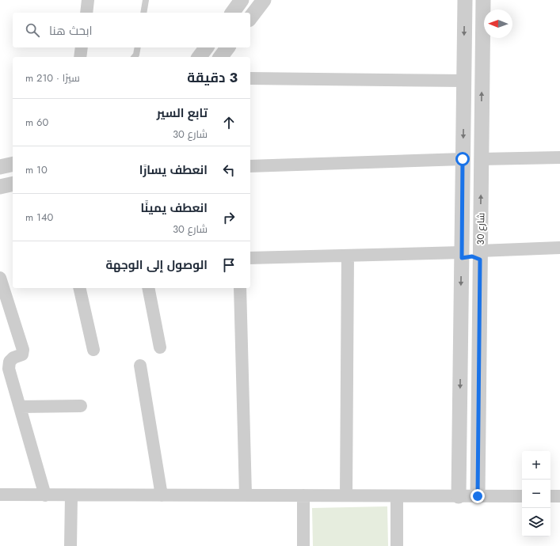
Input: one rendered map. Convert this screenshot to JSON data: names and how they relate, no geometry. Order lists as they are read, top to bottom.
{
  "streets": {
    "street": ["شارع 30"]
  },
  "north": "left",
  "page": {
    "search": "ابحث هنا",
    "heading": ["3 دقيقة", "سيرًا · 210 m"],
    "list": [
      ["تابع السير", "شارع 30", "60 m"],
      ["انعطف يسارًا", "10 m"],
      ["انعطف يمينًا", "شارع 30", "140 m"],
      "الوصول إلى الوجهة"
    ],
    "map_buttons": ["+", "−"]
  }
}
